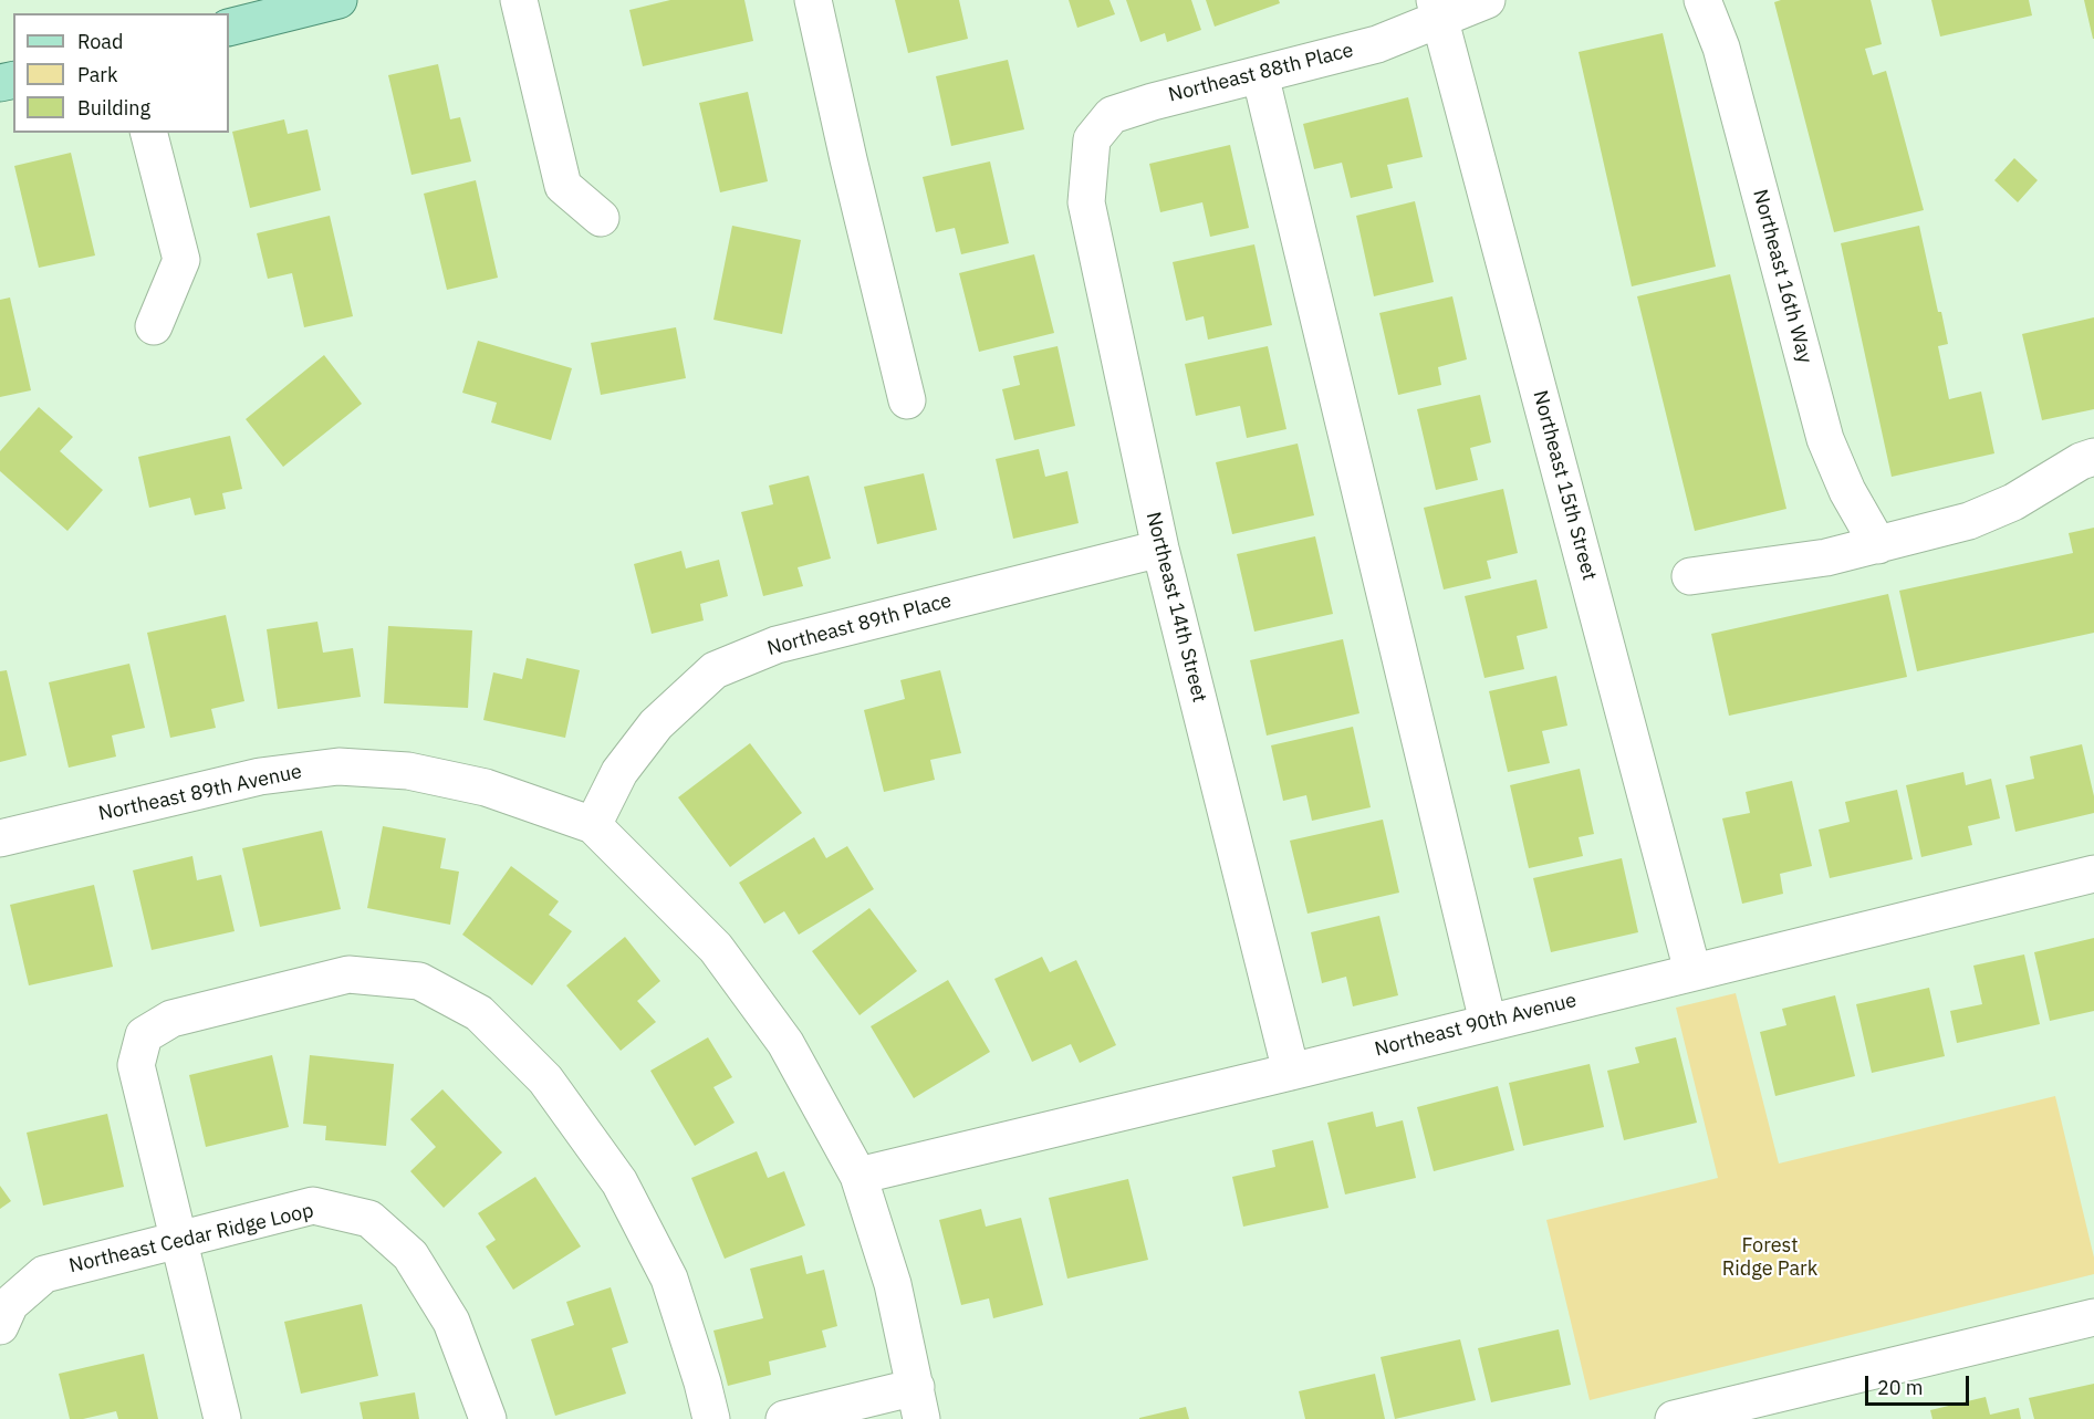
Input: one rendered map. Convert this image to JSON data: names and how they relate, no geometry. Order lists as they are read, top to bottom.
{
  "streets": {
    "street": [
      "Northeast 88th Place",
      "Northeast 16th Way",
      "Northeast 15th Street",
      "Northeast 14th Street",
      "Northeast 89th Place",
      "Northeast 89th Avenue",
      "Northeast 90th Avenue",
      "Northeast Cedar Ridge Loop"
    ]
  },
  "crossings": [
    ["Northeast 88th Place", "Northeast 15th Street"],
    ["Northeast 88th Place", "Northeast 14th Street"],
    ["Northeast 15th Street", "Northeast 90th Avenue"],
    ["Northeast 14th Street", "Northeast 89th Place"],
    ["Northeast 14th Street", "Northeast 90th Avenue"],
    ["Northeast 89th Place", "Northeast 89th Avenue"]
  ],
  "parks": ["Forest Ridge Park"],
  "legend": ["Road", "Park", "Building"],
  "scale_bar": "20 m"
}
